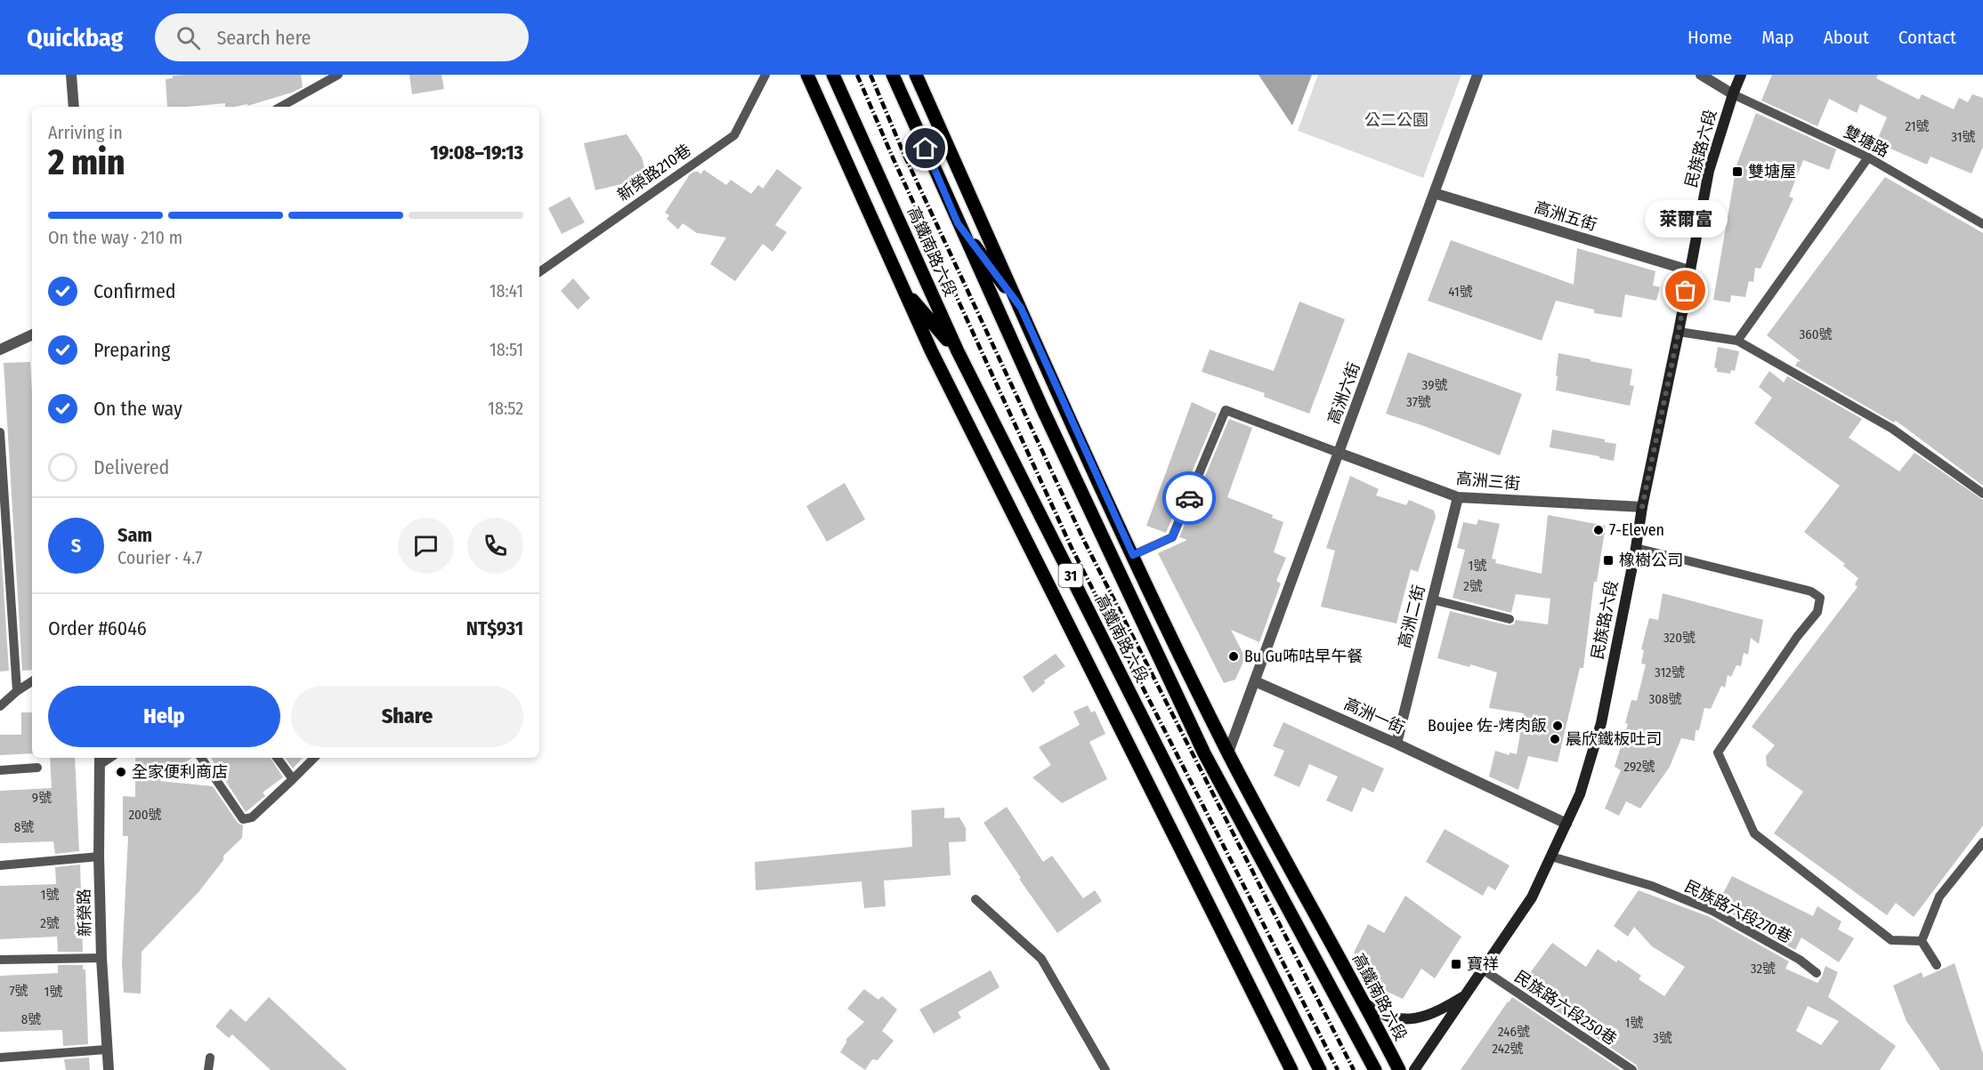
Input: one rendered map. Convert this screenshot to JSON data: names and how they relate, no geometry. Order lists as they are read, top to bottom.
{
  "streets": {
    "main road": ["民族路六段", "高鐵南路六段", "31"],
    "street": [
      "高洲五街",
      "高洲六街",
      "高洲三街",
      "高洲二街",
      "高洲一街",
      "新榮路"
    ],
    "lane": [
      "雙塘路",
      "新榮路210巷",
      "民族路六段270巷",
      "民族路六段250巷"
    ]
  },
  "crossings": [
    ["雙塘路", "民族路六段"],
    ["民族路六段", "高洲五街"],
    ["民族路六段", "高洲三街"],
    ["民族路六段", "高洲一街"],
    ["民族路六段", "民族路六段270巷"],
    ["民族路六段", "民族路六段250巷"],
    ["高洲五街", "高洲六街"],
    ["高鐵南路六段", "高洲六街"],
    ["高洲六街", "高洲三街"],
    ["高洲六街", "高洲一街"],
    ["高洲三街", "高洲二街"],
    ["高洲二街", "高洲一街"]
  ],
  "parks": ["公二公園"],
  "places": {
    "transit": ["雙塘屋", "橡樹公司", "寶祥"],
    "other": [
      "萊爾富",
      "7-Eleven",
      "Bu Gu咘咕早午餐",
      "Boujee 佐-烤肉飯",
      "晨欣鐵板吐司",
      "全家便利商店"
    ]
  },
  "house_numbers": [
    "21號",
    "31號",
    "41號",
    "360號",
    "39號",
    "37號",
    "1號",
    "2號",
    "320號",
    "312號",
    "308號",
    "292號",
    "9號",
    "200號",
    "8號",
    "1號",
    "2號",
    "32號",
    "7號",
    "1號",
    "8號",
    "1號",
    "246號",
    "3號",
    "242號"
  ],
  "page": {
    "header": "Quickbag",
    "search": "Search here",
    "nav": [
      "Home",
      "Map",
      "About",
      "Contact"
    ],
    "heading": ["2 min", "Arriving in", "19:08–19:13"],
    "panel": [
      "Sam",
      "Courier · 4.7",
      "Order #6046",
      "NT$931"
    ],
    "bar": "On the way · 210 m",
    "bubble": "萊爾富",
    "list": [
      ["Confirmed", "18:41"],
      ["Preparing", "18:51"],
      ["On the way", "18:52"],
      "Delivered"
    ],
    "round": "S",
    "buttons": ["Help", "Share"]
  }
}
